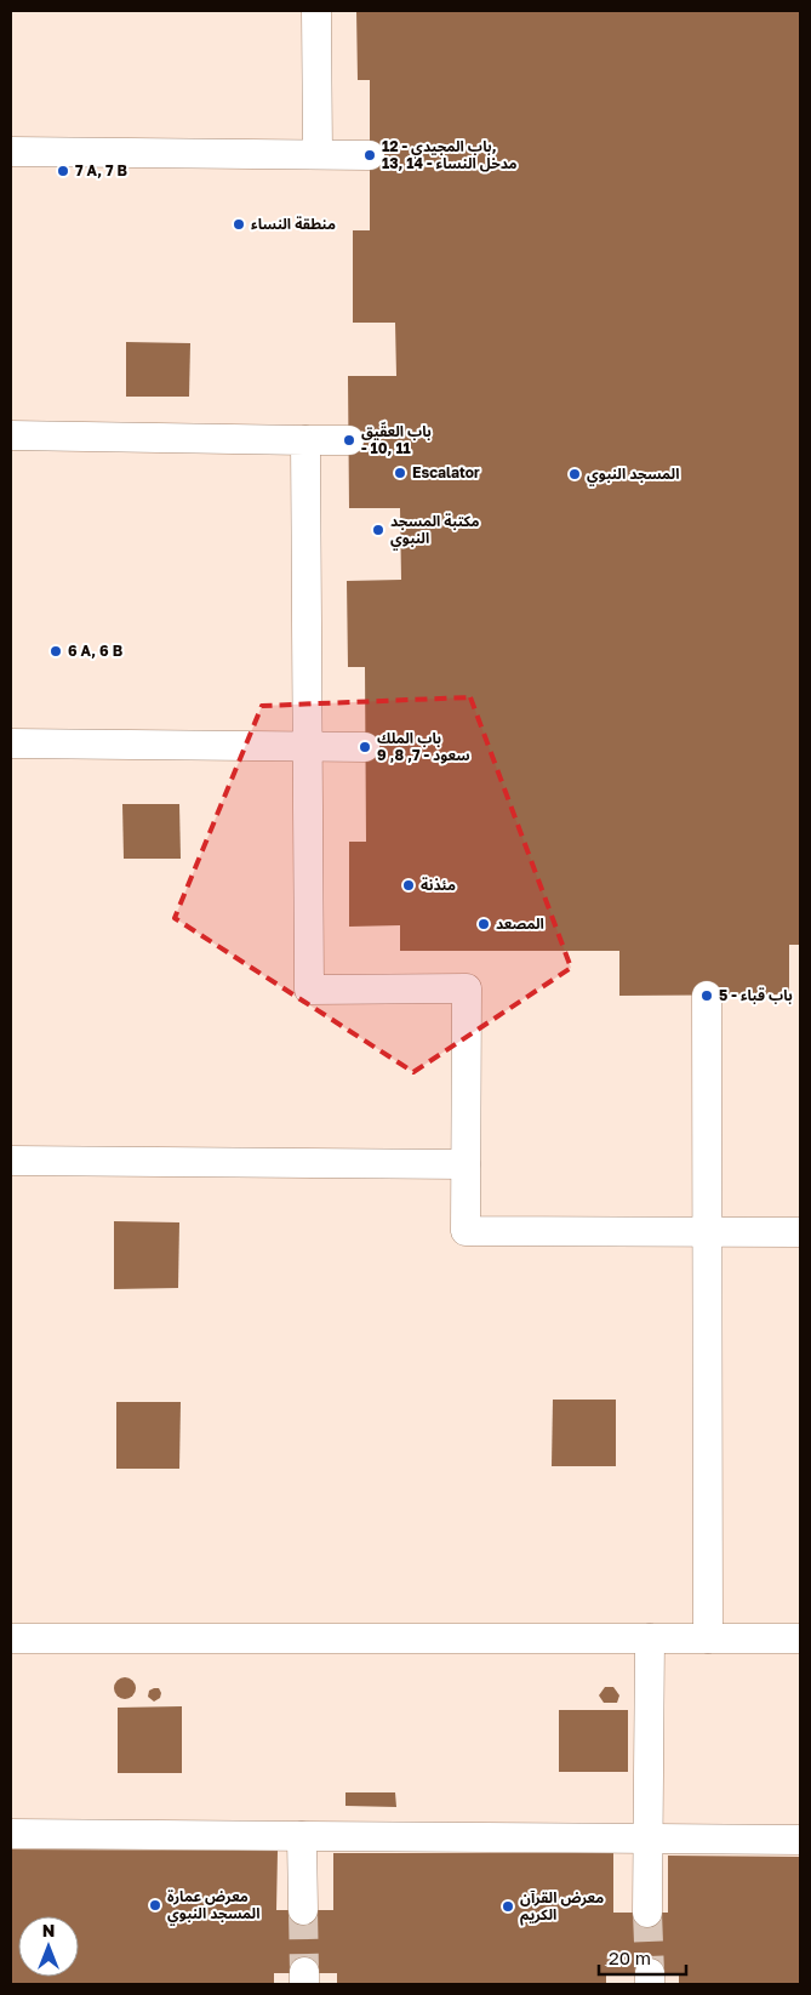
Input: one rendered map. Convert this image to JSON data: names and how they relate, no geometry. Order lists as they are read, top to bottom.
{
  "places": [
    "باب المجيدي - 12, 13, 14 - مدخل النساء",
    "7 A, 7 B",
    "منطقة النساء",
    "باب العقّيق - 10, 11",
    "Escalator",
    "المسجد النبوي",
    "مكتبة المسجد النبوي",
    "6 A, 6 B",
    "باب الملك سعود - 7, 8, 9",
    "مئذنة",
    "المصعد",
    "باب قباء - 5",
    "معرض عمارة المسجد النبوي",
    "معرض القرآن الكريم"
  ],
  "scale_bar": "20 m",
  "north": "top"
}
